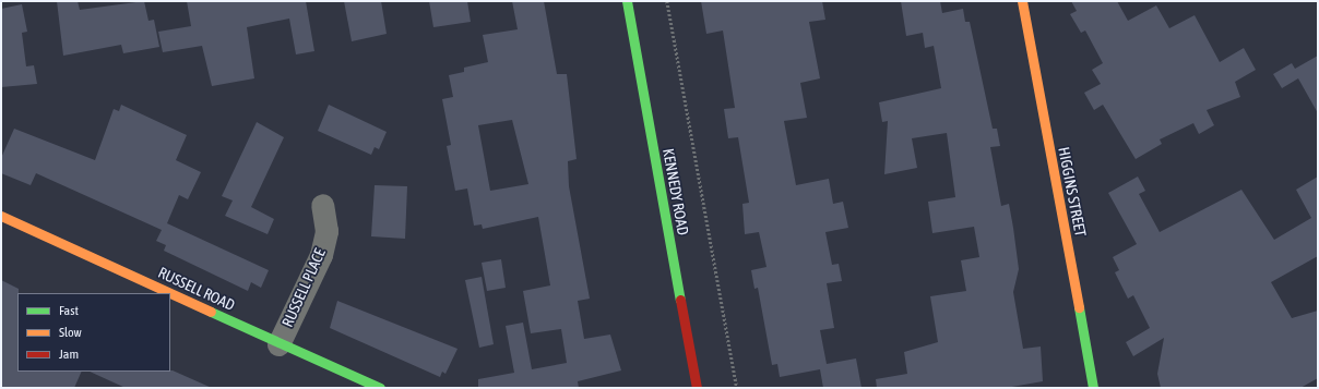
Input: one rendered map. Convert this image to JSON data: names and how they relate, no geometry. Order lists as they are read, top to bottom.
{
  "streets": {
    "street": [
      "KENNEDY ROAD",
      "HIGGINS STREET",
      "RUSSELL PLACE",
      "RUSSELL ROAD"
    ]
  },
  "crossings": [
    ["RUSSELL PLACE", "RUSSELL ROAD"]
  ],
  "legend": ["Fast", "Slow", "Jam"]
}
